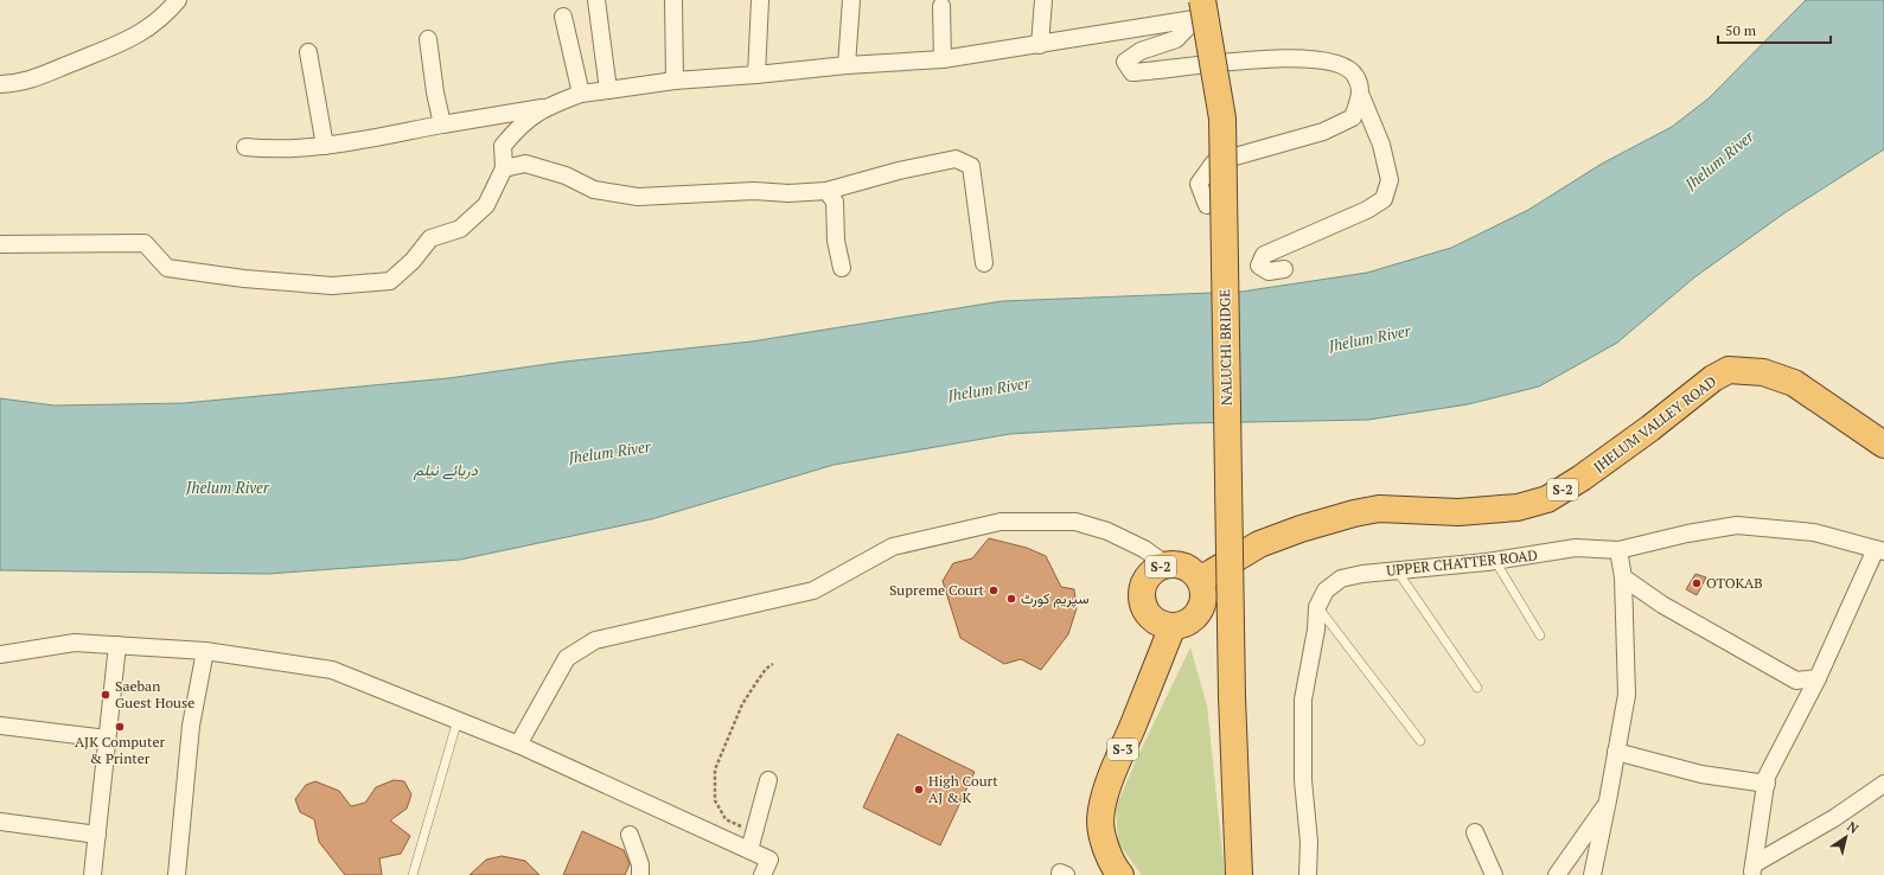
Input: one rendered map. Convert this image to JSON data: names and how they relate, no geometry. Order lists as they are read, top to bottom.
{
  "streets": {
    "highway": [
      "NALUCHI BRIDGE",
      "JHELUM VALLEY ROAD",
      "S-2",
      "S-3"
    ],
    "street": ["UPPER CHATTER ROAD"]
  },
  "crossings": [
    ["JHELUM VALLEY ROAD", "S-2"],
    ["JHELUM VALLEY ROAD", "S-3"],
    ["S-2", "S-3"]
  ],
  "water": ["Jhelum River", "دریائے نیلم"],
  "places": [
    "OTOKAB",
    "Supreme Court",
    "سپریم کورٹ",
    "Saeban Guest House",
    "AJK Computer & Printer",
    "High Court AJ & K"
  ],
  "scale_bar": "50 m",
  "north": "top right"
}
